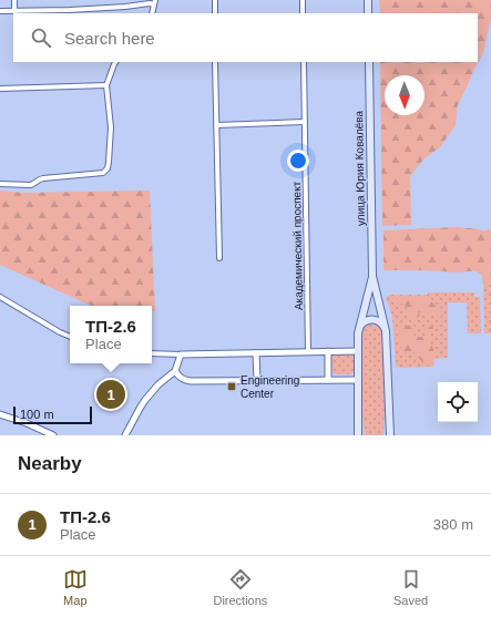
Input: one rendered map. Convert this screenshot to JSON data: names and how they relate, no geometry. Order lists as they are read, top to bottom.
{
  "streets": {
    "main road": ["улица Юрия Ковалёва"],
    "street": ["Академический проспект"]
  },
  "places": {
    "transit": ["Engineering Center"]
  },
  "scale_bar": "100 m",
  "north": "bottom",
  "page": {
    "search": "Search here",
    "popup": ["ТП-2.6", "Place"],
    "pins": "1",
    "scale": "100 m",
    "heading": "Nearby",
    "list": [
      {
        "mark": "1",
        "name": "ТП-2.6",
        "note": "Place",
        "value": "380 m"
      }
    ],
    "nav": ["Map", "Directions", "Saved"]
  }
}
